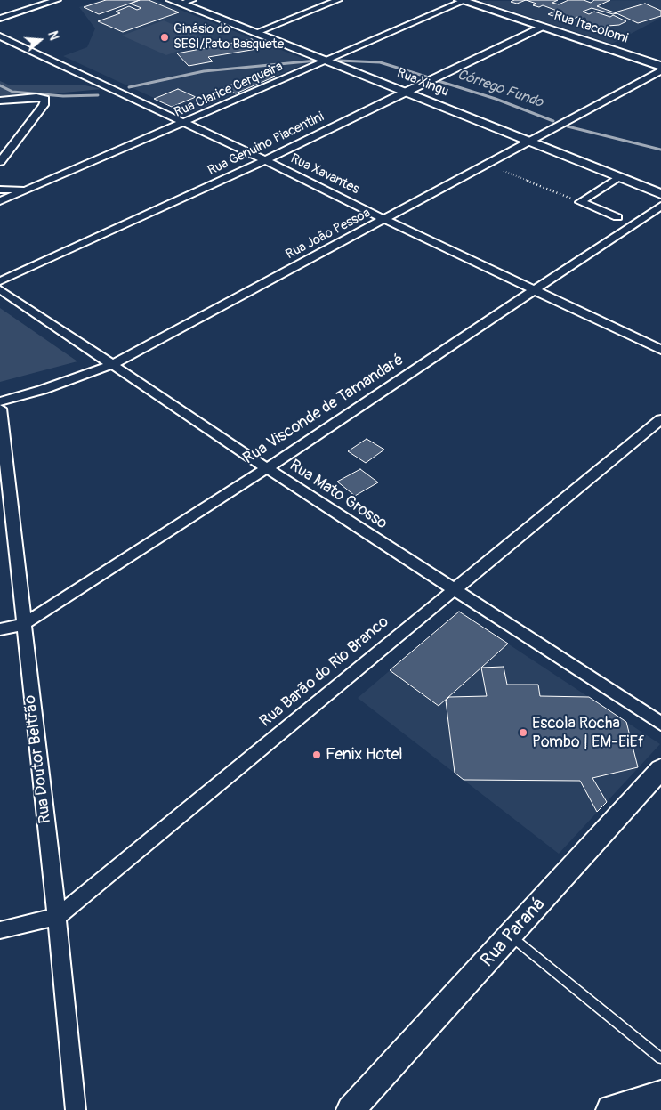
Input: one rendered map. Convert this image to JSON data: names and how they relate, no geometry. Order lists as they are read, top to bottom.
{
  "streets": {
    "street": [
      "Rua Itacolomi",
      "Rua Xingu",
      "Rua Clarice Cerqueira",
      "Rua Genuino Piacentini",
      "Rua Xavantes",
      "Rua João Pessoa",
      "Rua Visconde de Tamandaré",
      "Rua Mato Grosso",
      "Rua Barão do Rio Branco",
      "Rua Doutor Beltrão",
      "Rua Paraná"
    ]
  },
  "crossings": [
    ["Rua Itacolomi", "Rua Clarice Cerqueira"],
    ["Rua Itacolomi", "Rua Genuino Piacentini"],
    ["Rua Xingu", "Rua Clarice Cerqueira"],
    ["Rua Xingu", "Rua Genuino Piacentini"],
    ["Rua Xingu", "Rua João Pessoa"],
    ["Rua Clarice Cerqueira", "Rua Xavantes"],
    ["Rua Genuino Piacentini", "Rua Xavantes"],
    ["Rua Xavantes", "Rua João Pessoa"],
    ["Rua Xavantes", "Rua Visconde de Tamandaré"],
    ["Rua João Pessoa", "Rua Mato Grosso"],
    ["Rua Visconde de Tamandaré", "Rua Mato Grosso"],
    ["Rua Visconde de Tamandaré", "Rua Doutor Beltrão"],
    ["Rua Mato Grosso", "Rua Barão do Rio Branco"],
    ["Rua Barão do Rio Branco", "Rua Doutor Beltrão"]
  ],
  "water": ["Córrego Fundo"],
  "places": ["Ginásio do SESI/Pato Basquete", "Escola Rocha Pombo | EM-EiEf", "Fenix Hotel"],
  "north": "right"
}
